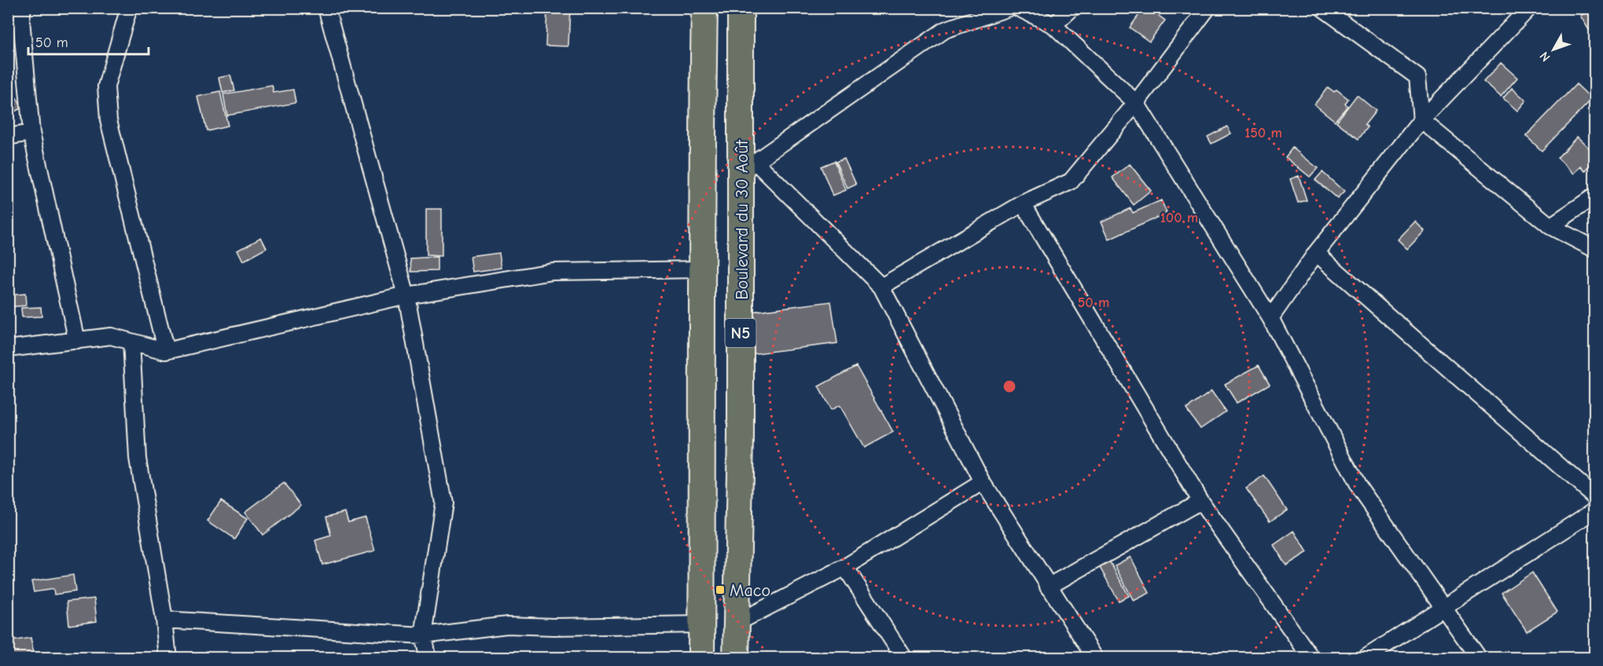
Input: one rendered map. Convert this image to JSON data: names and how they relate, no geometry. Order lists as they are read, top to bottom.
{
  "streets": {
    "highway": ["Boulevard du 30 Août", "N5"]
  },
  "places": {
    "transit": ["Maco"]
  },
  "scale_bar": "50 m",
  "north": "bottom left",
  "rings": ["150 m", "100 m", "50 m"]
}
